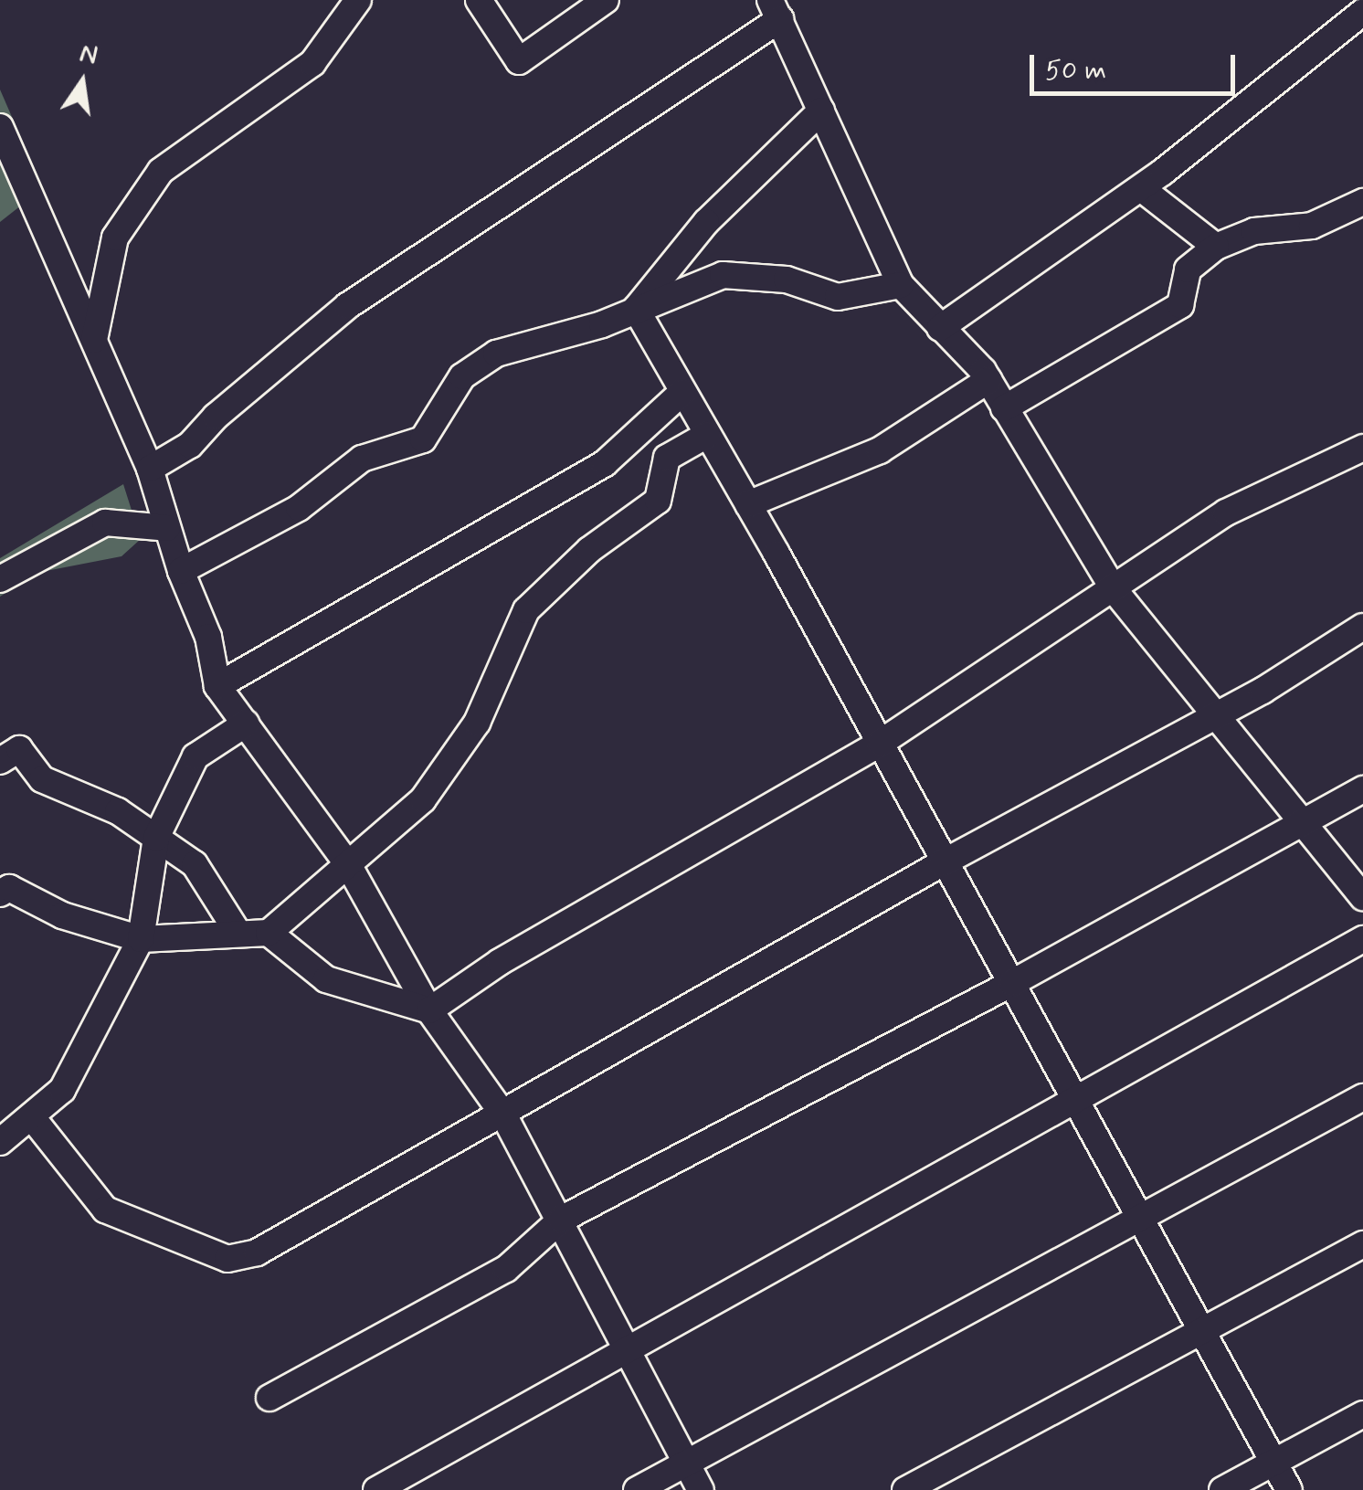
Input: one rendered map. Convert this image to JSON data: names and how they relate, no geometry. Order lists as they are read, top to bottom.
{
  "scale_bar": "50 m",
  "north": "top"
}
